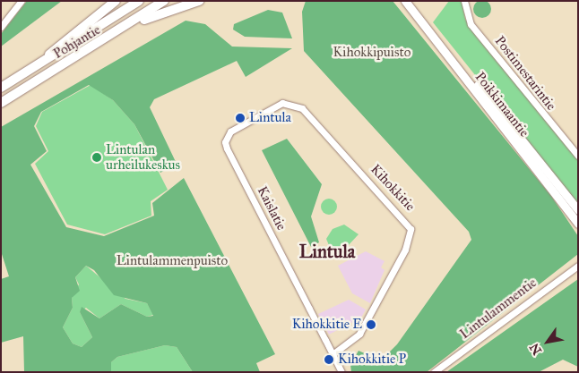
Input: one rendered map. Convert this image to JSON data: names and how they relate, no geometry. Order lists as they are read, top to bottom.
{
  "streets": {
    "highway": ["Pohjantie"],
    "main road": ["Poikkimaantie"],
    "street": [
      "Postimestarintie",
      "Kihokkitie",
      "Kaislatie",
      "Lintulammentie"
    ]
  },
  "crossings": [
    ["Kihokkitie", "Kaislatie"]
  ],
  "districts": ["Lintula"],
  "parks": ["Kihokkipuisto", "Lintulammenpuisto"],
  "places": [
    "Lintula",
    "Lintulan urheilukeskus",
    "Kihokkitie E",
    "Kihokkitie P"
  ],
  "north": "bottom left"
}
